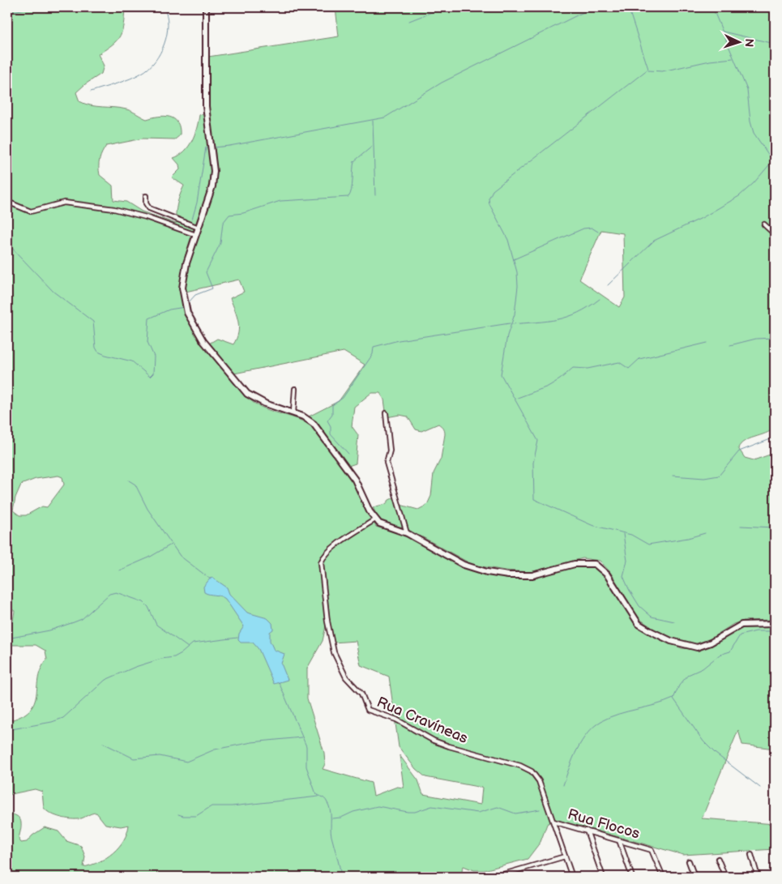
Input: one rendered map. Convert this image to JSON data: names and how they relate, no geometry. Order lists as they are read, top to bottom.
{
  "streets": {
    "street": ["Rua Cravíneas", "Rua Flocos"]
  },
  "crossings": [
    ["Rua Cravíneas", "Rua Flocos"]
  ],
  "north": "right"
}
